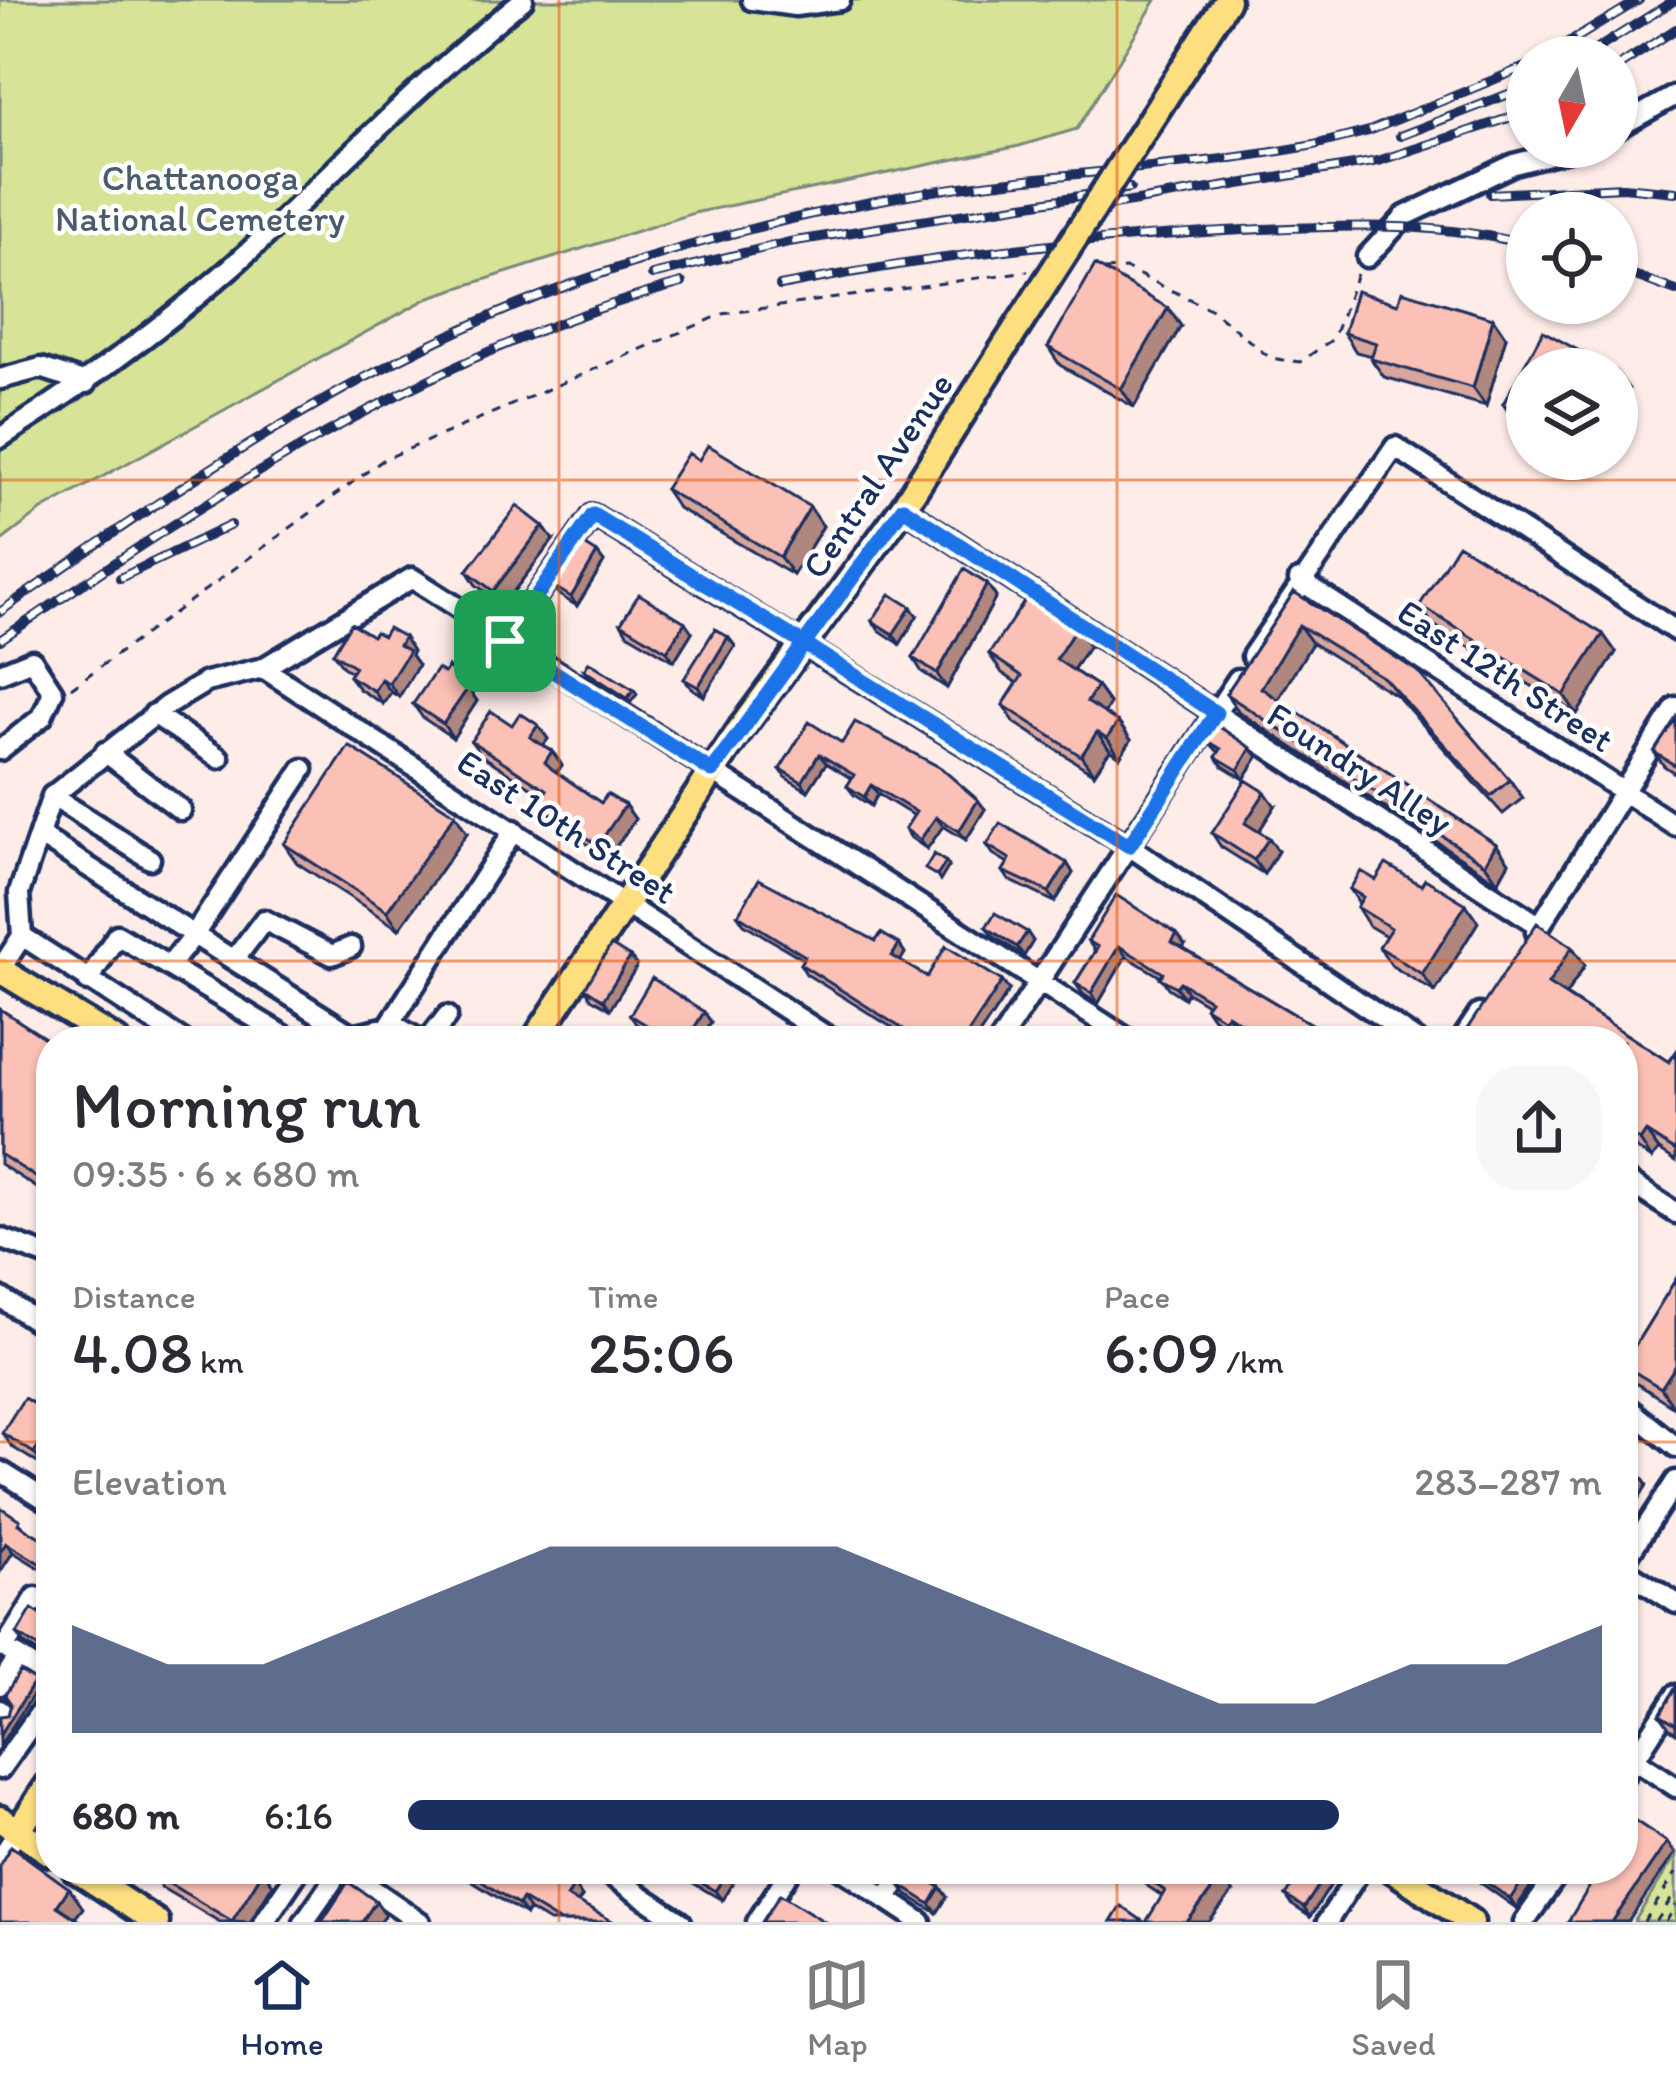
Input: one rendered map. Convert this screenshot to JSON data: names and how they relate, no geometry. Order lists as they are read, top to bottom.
{
  "streets": {
    "main road": ["Central Avenue"],
    "street": ["East 12th Street", "Foundry Alley", "East 10th Street"]
  },
  "crossings": [
    ["Central Avenue", "Foundry Alley"],
    ["Central Avenue", "East 10th Street"]
  ],
  "parks": ["Chattanooga National Cemetery"],
  "north": "bottom",
  "page": {
    "heading": ["Morning run", "09:35 · 6 × 680 m"],
    "stats": [
      ["Distance", "4.08 km"],
      ["Time", "25:06"],
      ["Pace", "6:09 /km"]
    ],
    "chart": ["Elevation", "283–287 m"],
    "list": [
      {
        "name": "680 m",
        "note": "6:16"
      }
    ],
    "tabs": ["Home", "Map", "Saved"]
  }
}
